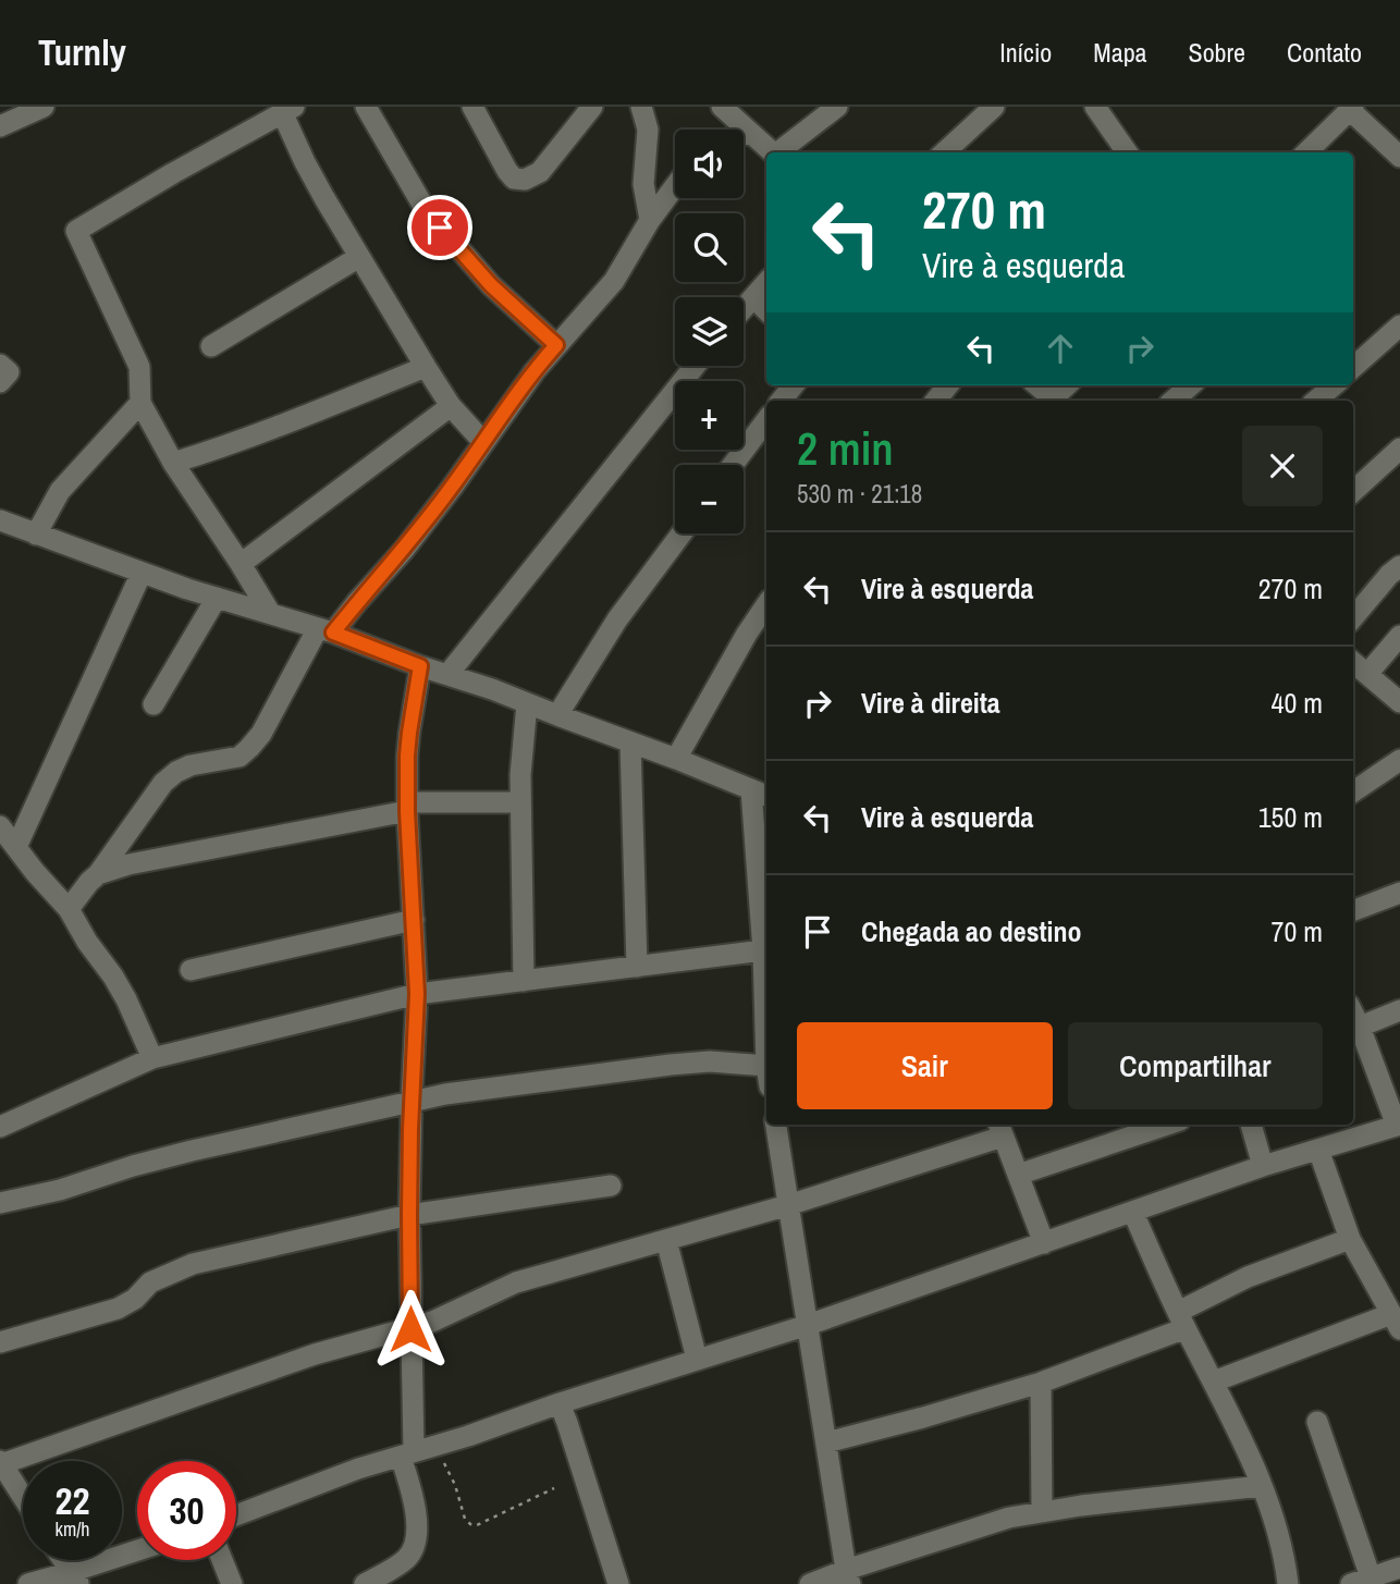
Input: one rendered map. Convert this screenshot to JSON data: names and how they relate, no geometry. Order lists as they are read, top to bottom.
{
  "page": {
    "header": "Turnly",
    "nav": [
      "Início",
      "Mapa",
      "Sobre",
      "Contato"
    ],
    "map_buttons": ["+", "−"],
    "turn": ["270 m", "Vire à esquerda"],
    "heading": ["2 min", "530 m · 21:18"],
    "list": [
      {
        "name": "Vire à esquerda",
        "value": "270 m"
      },
      {
        "name": "Vire à direita",
        "value": "40 m"
      },
      {
        "name": "Vire à esquerda",
        "value": "150 m"
      },
      {
        "name": "Chegada ao destino",
        "value": "70 m"
      }
    ],
    "buttons": ["Sair", "Compartilhar"],
    "speed": "22 km/h",
    "limit": "30"
  }
}
